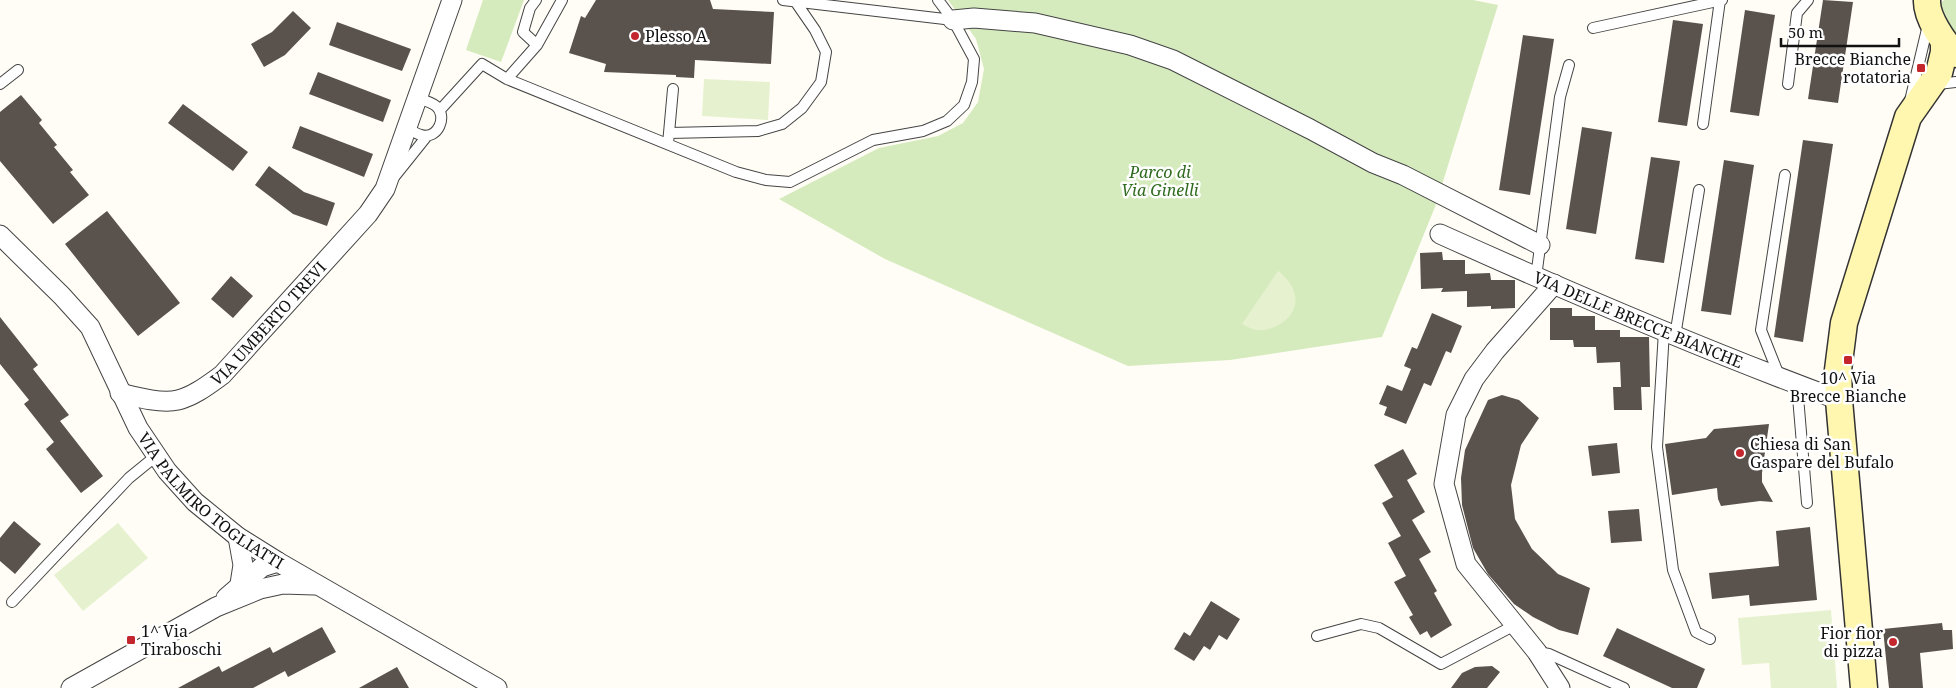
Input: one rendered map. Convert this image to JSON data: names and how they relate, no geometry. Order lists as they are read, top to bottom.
{
  "streets": {
    "street": ["VIA DELLE BRECCE BIANCHE", "VIA UMBERTO TREVI", "VIA PALMIRO TOGLIATTI"]
  },
  "crossings": [
    ["VIA UMBERTO TREVI", "VIA PALMIRO TOGLIATTI"]
  ],
  "parks": ["Parco di Via Ginelli"],
  "places": {
    "other": ["Plesso A", "Chiesa di San Gaspare del Bufalo", "Fior fior di pizza"],
    "transit": ["Brecce Bianche rotatoria", "10^ Via Brecce Bianche", "1^ Via Tiraboschi"]
  },
  "scale_bar": "50 m"
}
